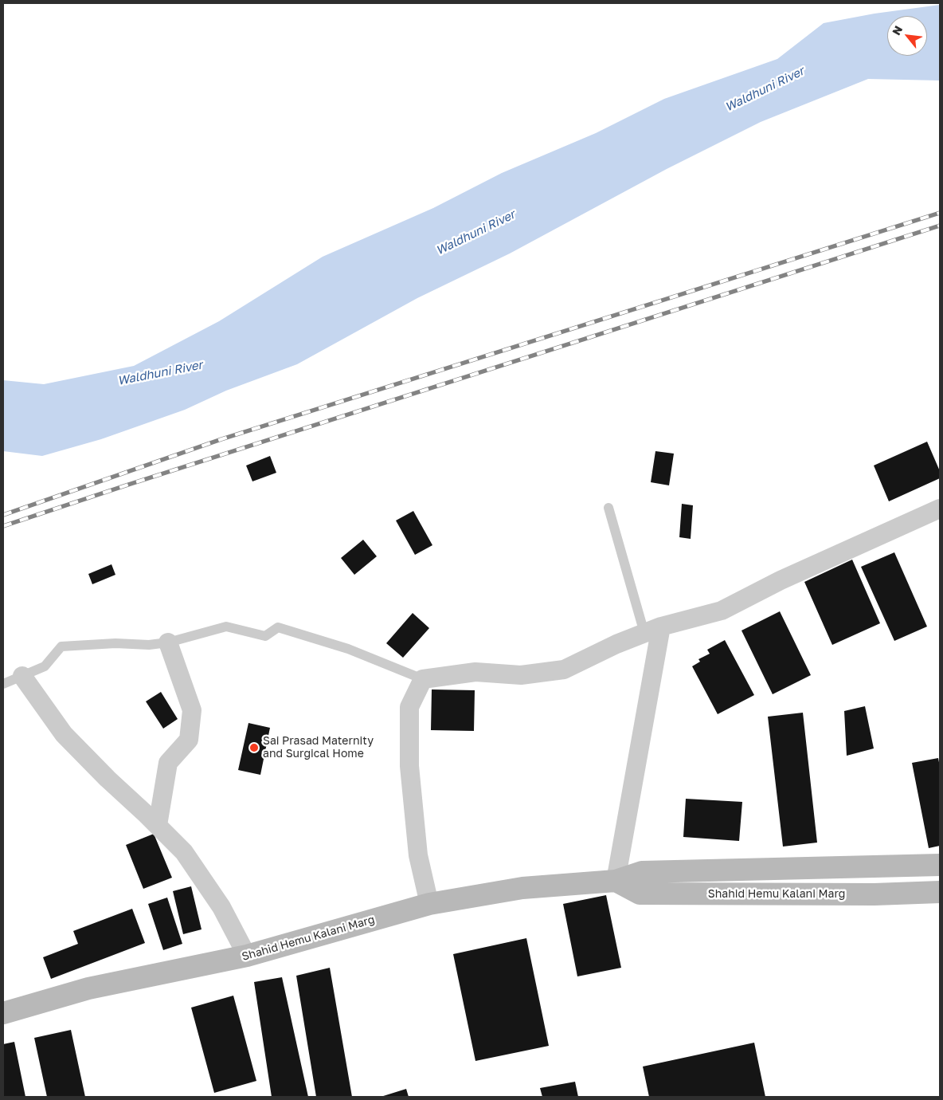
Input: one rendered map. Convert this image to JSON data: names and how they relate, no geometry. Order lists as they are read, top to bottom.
{
  "streets": {
    "main road": ["Shahid Hemu Kalani Marg"]
  },
  "water": ["Waldhuni River"],
  "places": ["Sai Prasad Maternity and Surgical Home"],
  "north": "top left"
}
